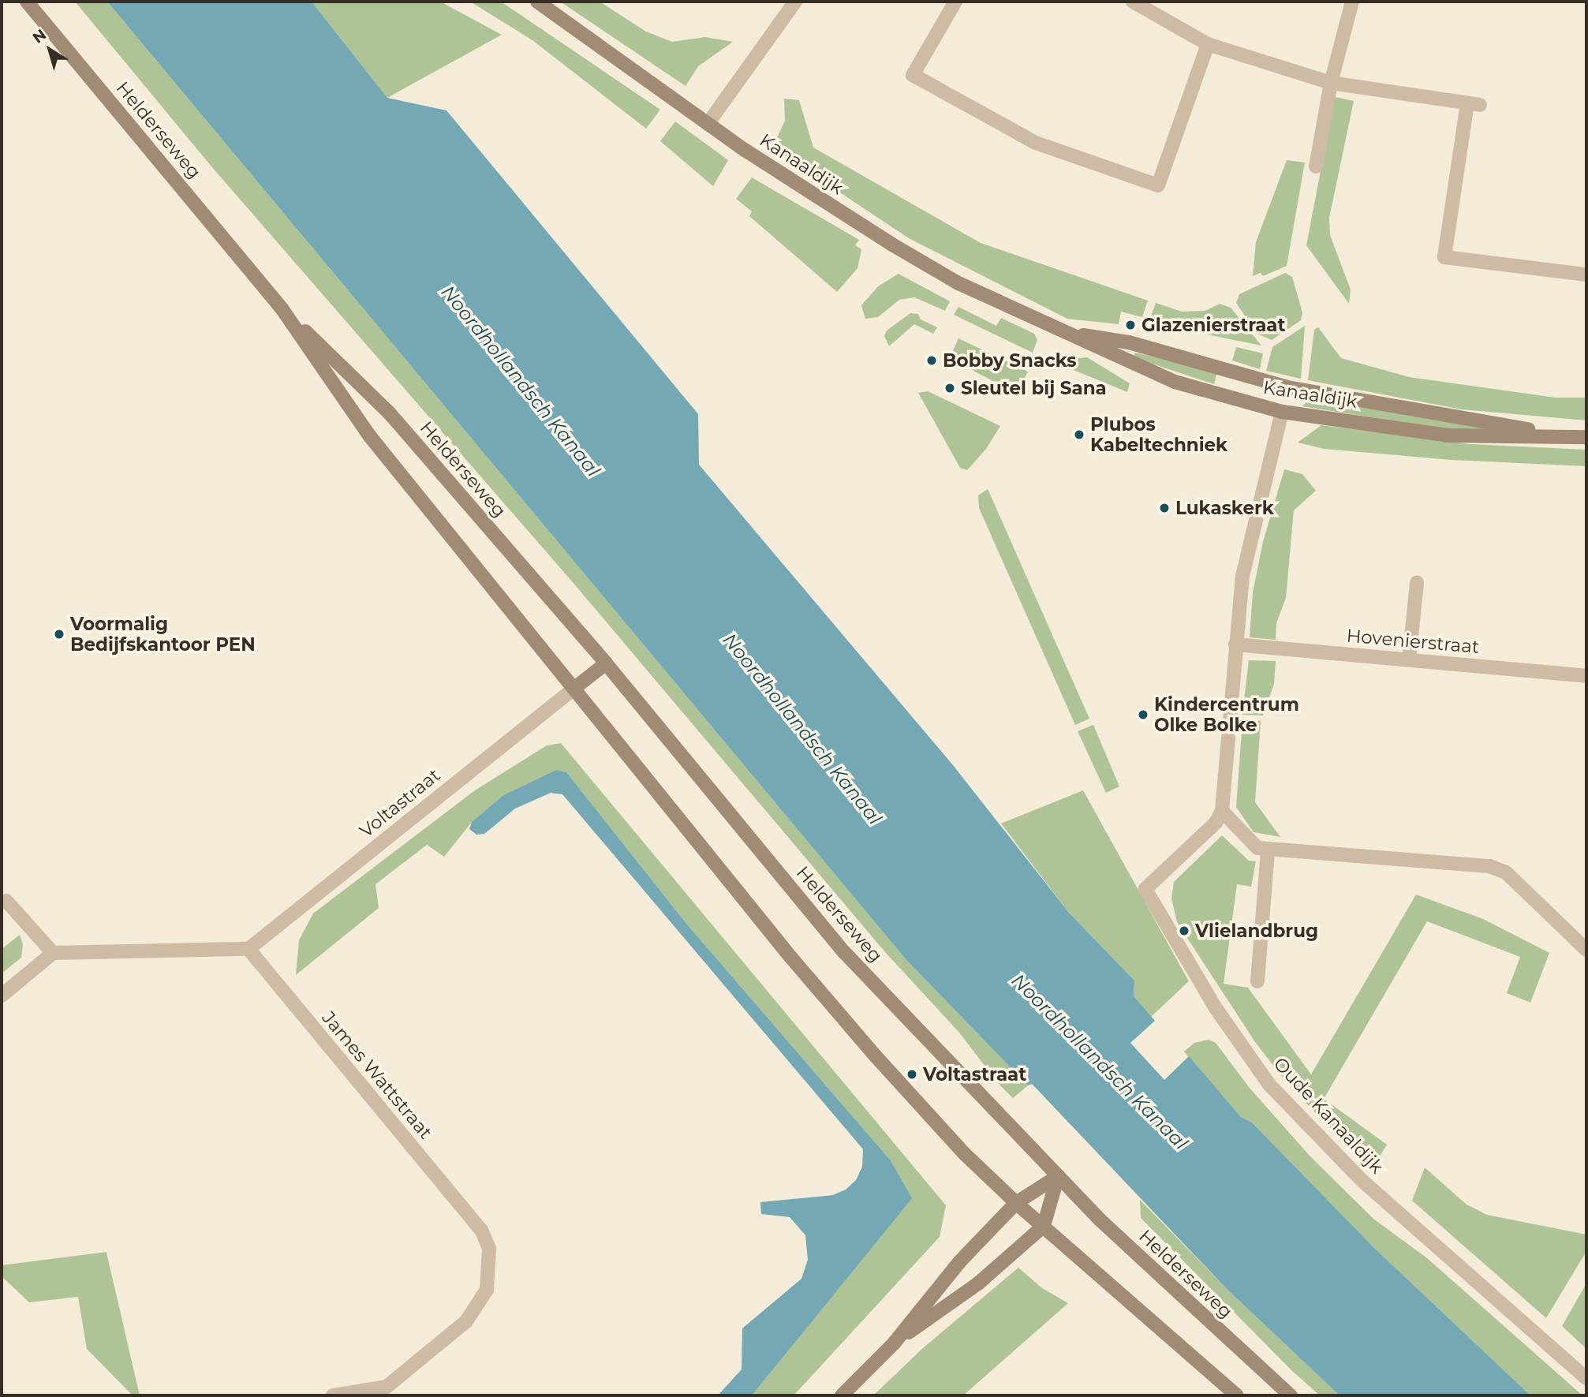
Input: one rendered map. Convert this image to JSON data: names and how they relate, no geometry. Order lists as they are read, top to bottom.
{
  "streets": {
    "main road": ["Helderseweg", "Kanaaldijk"],
    "street": [
      "Hovenierstraat",
      "Voltastraat",
      "James Wattstraat",
      "Oude Kanaaldijk"
    ]
  },
  "crossings": [
    ["Helderseweg", "Voltastraat"],
    ["Voltastraat", "James Wattstraat"]
  ],
  "water": ["Noordhollandsch Kanaal"],
  "places": [
    "Glazenierstraat",
    "Bobby Snacks",
    "Sleutel bij Sana",
    "Plubos Kabeltechniek",
    "Lukaskerk",
    "Voormalig Bedijfskantoor PEN",
    "Kindercentrum Olke Bolke",
    "Vlielandbrug",
    "Voltastraat"
  ],
  "north": "top left"
}
